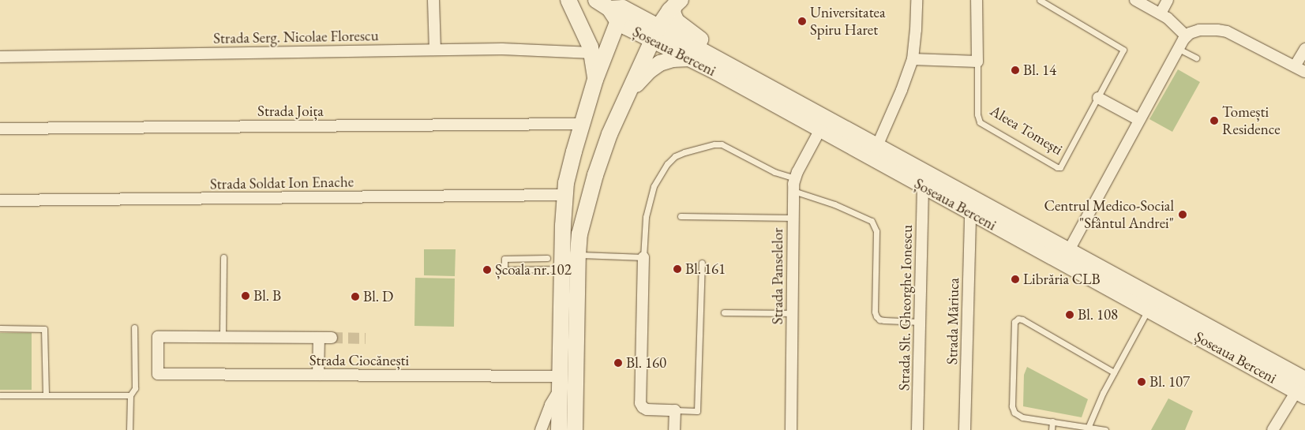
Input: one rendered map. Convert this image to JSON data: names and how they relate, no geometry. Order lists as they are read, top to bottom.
{
  "streets": {
    "main road": ["Șoseaua Berceni"],
    "street": [
      "Strada Serg. Nicolae Florescu",
      "Strada Joița",
      "Strada Soldat Ion Enache",
      "Strada Panselelor",
      "Strada Slt. Gheorghe Ionescu",
      "Strada Măriuca",
      "Strada Ciocănești"
    ],
    "lane": ["Aleea Tomești"]
  },
  "crossings": [
    ["Șoseaua Berceni", "Strada Panselelor"],
    ["Șoseaua Berceni", "Strada Slt. Gheorghe Ionescu"],
    ["Șoseaua Berceni", "Strada Măriuca"]
  ],
  "places": [
    "Universitatea Spiru Haret",
    "Bl. 14",
    "Tomești Residence",
    "Centrul Medico-Social \"Sfântul Andrei\"",
    "Bl. 161",
    "Școala nr.102",
    "Librăria CLB",
    "Bl. B",
    "Bl. D",
    "Bl. 108",
    "Bl. 160",
    "Bl. 107"
  ]
}
